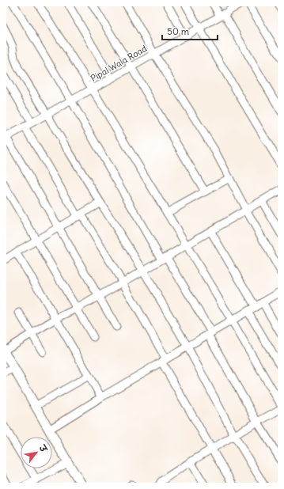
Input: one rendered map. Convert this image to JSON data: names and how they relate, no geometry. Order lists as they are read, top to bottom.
{
  "streets": {
    "street": ["Pipal Wala Road"]
  },
  "scale_bar": "50 m",
  "north": "top right"
}
